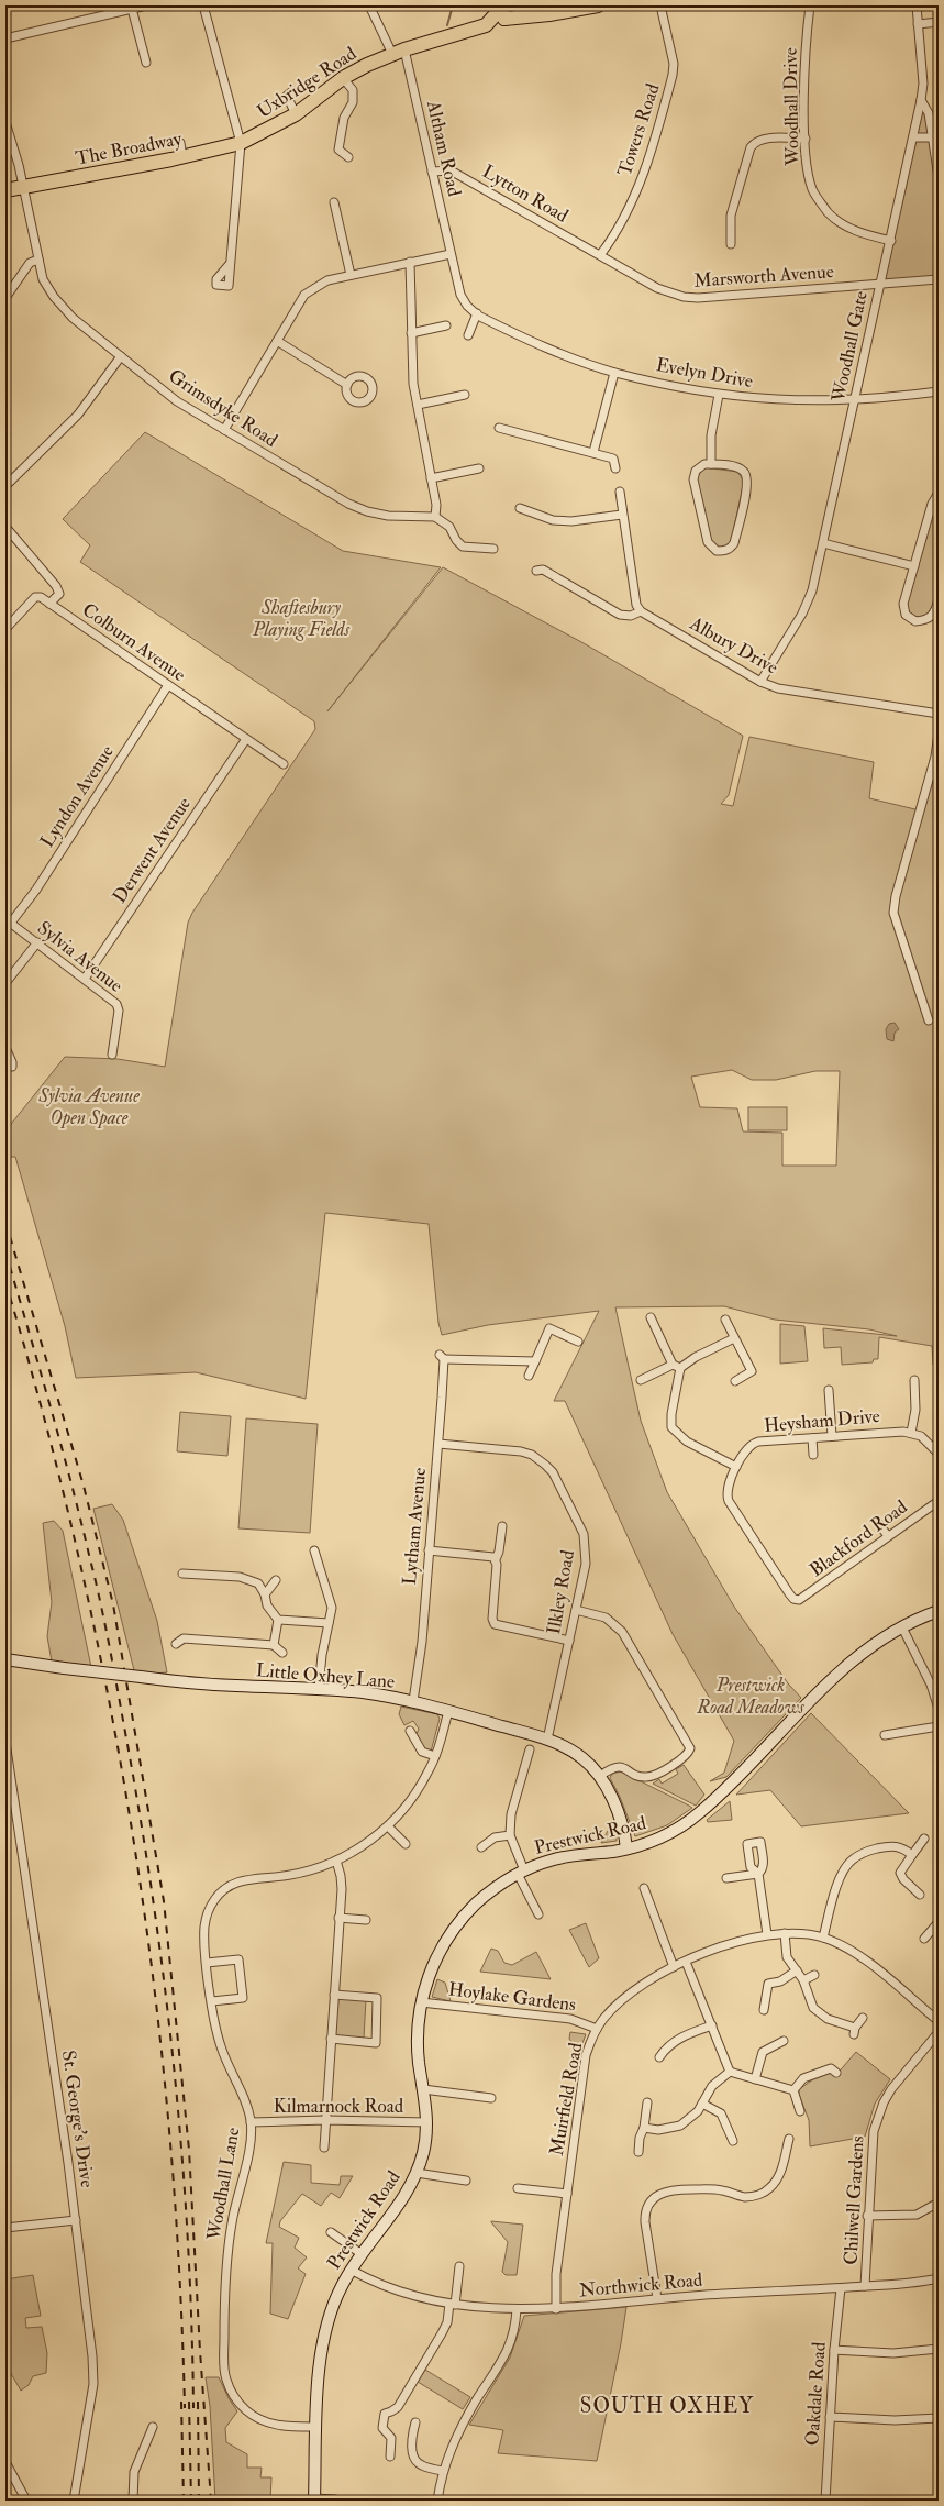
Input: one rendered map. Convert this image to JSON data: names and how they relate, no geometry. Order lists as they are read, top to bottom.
{
  "streets": {
    "main road": [
      "Uxbridge Road",
      "The Broadway",
      "Little Oxhey Lane",
      "Prestwick Road"
    ],
    "street": [
      "Woodhall Drive",
      "Towers Road",
      "Altham Road",
      "Lytton Road",
      "Marsworth Avenue",
      "Woodhall Gate",
      "Evelyn Drive",
      "Grimsdyke Road",
      "Colburn Avenue",
      "Albury Drive",
      "Lyndon Avenue",
      "Derwent Avenue",
      "Sylvia Avenue",
      "Heysham Drive",
      "Lytham Avenue",
      "Blackford Road",
      "Ilkley Road",
      "Hoylake Gardens",
      "Muirfield Road",
      "Kilmarnock Road",
      "St. George's Drive",
      "Woodhall Lane",
      "Chilwell Gardens",
      "Northwick Road",
      "Oakdale Road"
    ]
  },
  "crossings": [
    ["Uxbridge Road", "The Broadway"],
    ["Uxbridge Road", "Altham Road"],
    ["Woodhall Drive", "Woodhall Gate"],
    ["Towers Road", "Lytton Road"],
    ["Towers Road", "Marsworth Avenue"],
    ["The Broadway", "Grimsdyke Road"],
    ["Altham Road", "Lytton Road"],
    ["Altham Road", "Evelyn Drive"],
    ["Lytton Road", "Marsworth Avenue"],
    ["Marsworth Avenue", "Woodhall Gate"],
    ["Woodhall Gate", "Evelyn Drive"],
    ["Woodhall Gate", "Albury Drive"],
    ["Colburn Avenue", "Lyndon Avenue"],
    ["Colburn Avenue", "Derwent Avenue"],
    ["Lyndon Avenue", "Sylvia Avenue"],
    ["Derwent Avenue", "Sylvia Avenue"],
    ["Heysham Drive", "Blackford Road"],
    ["Lytham Avenue", "Ilkley Road"],
    ["Lytham Avenue", "Little Oxhey Lane"],
    ["Ilkley Road", "Little Oxhey Lane"],
    ["Little Oxhey Lane", "Prestwick Road"],
    ["Little Oxhey Lane", "Woodhall Lane"],
    ["Prestwick Road", "Hoylake Gardens"],
    ["Prestwick Road", "Kilmarnock Road"],
    ["Prestwick Road", "Woodhall Lane"],
    ["Prestwick Road", "Northwick Road"],
    ["Hoylake Gardens", "Muirfield Road"],
    ["Muirfield Road", "Northwick Road"],
    ["Kilmarnock Road", "Woodhall Lane"],
    ["Chilwell Gardens", "Northwick Road"],
    ["Northwick Road", "Oakdale Road"]
  ],
  "districts": ["SOUTH OXHEY"],
  "parks": ["Shaftesbury Playing Fields", "Sylvia Avenue Open Space", "Prestwick Road Meadows"]
}
